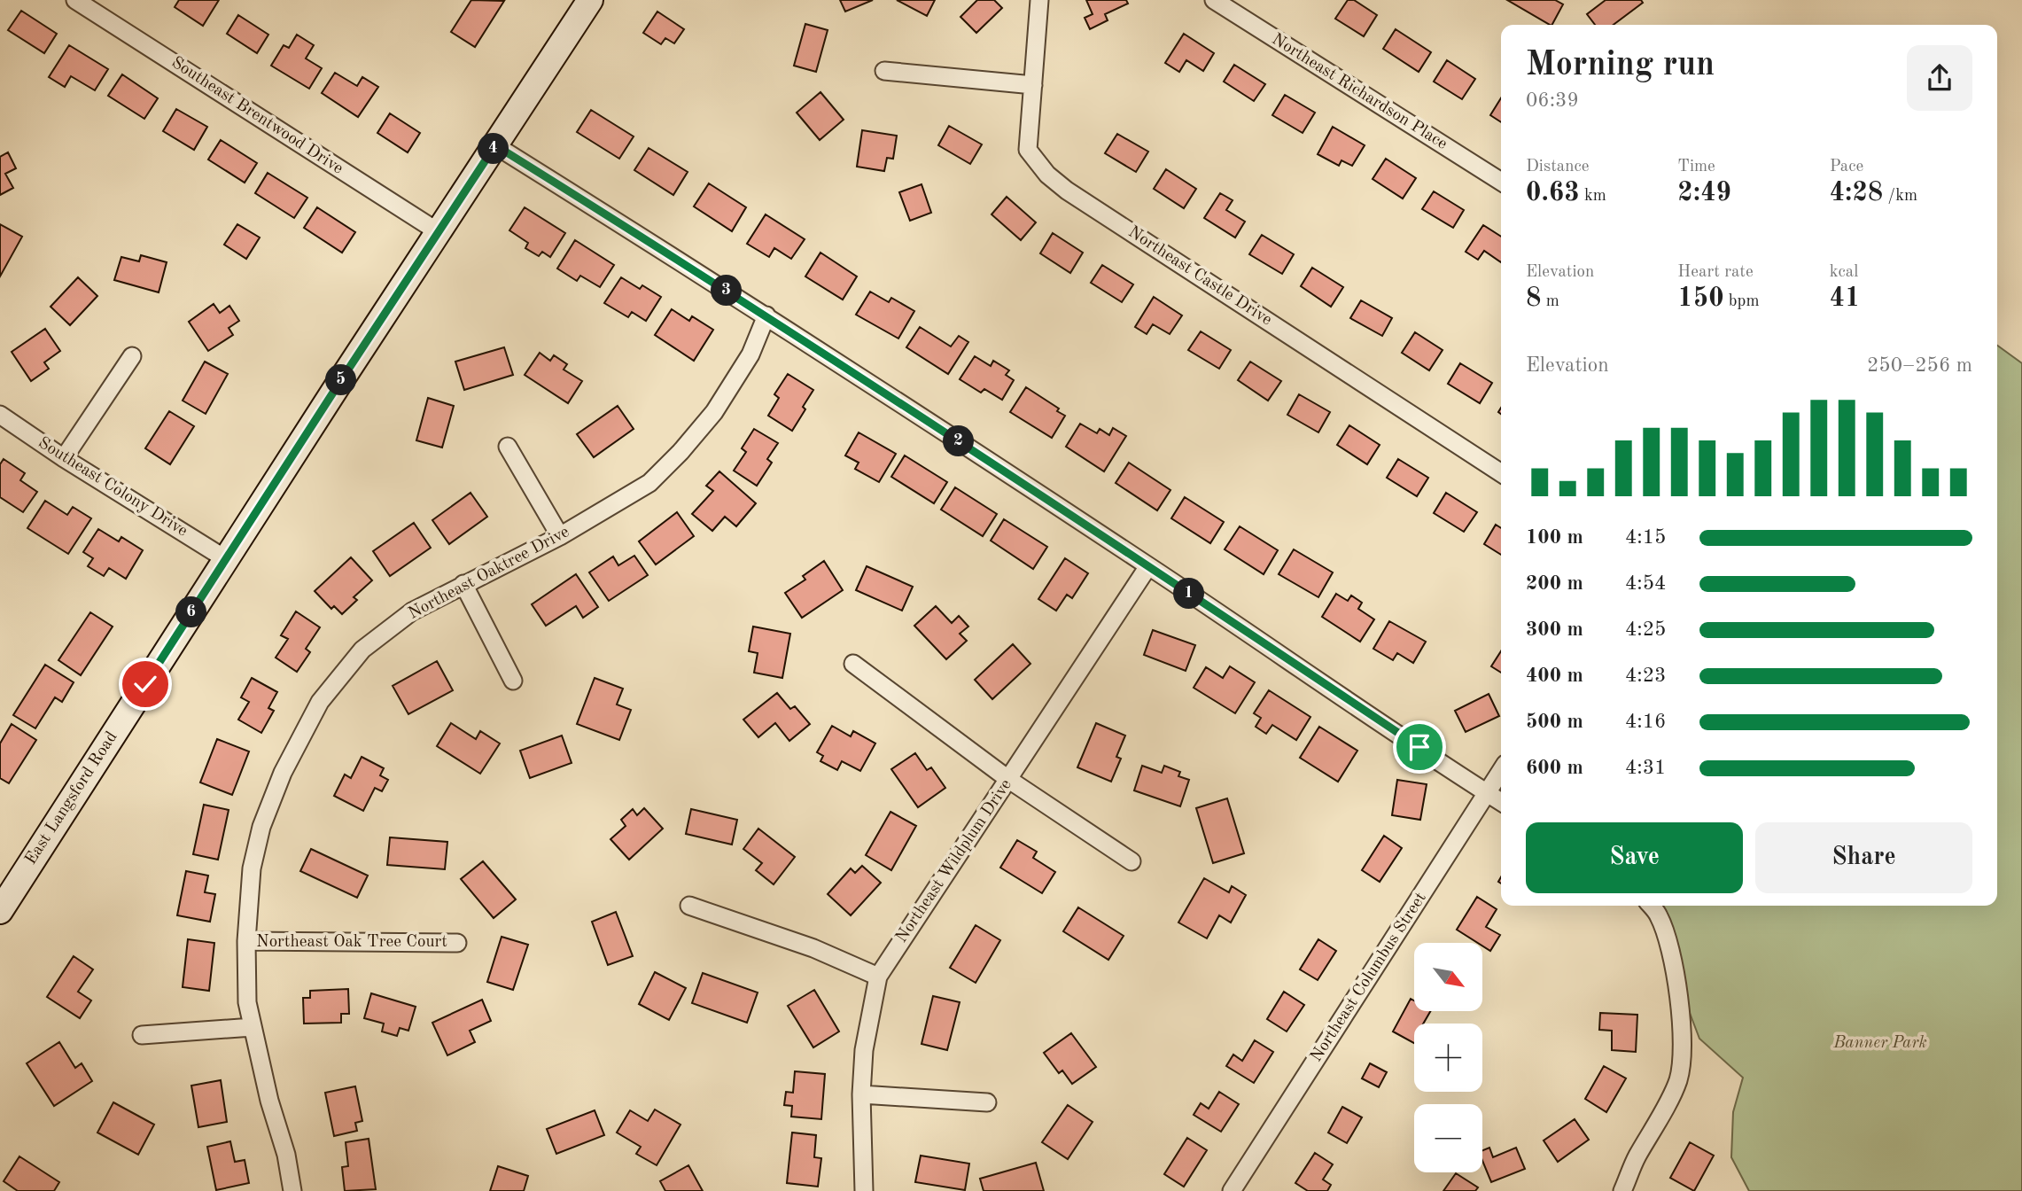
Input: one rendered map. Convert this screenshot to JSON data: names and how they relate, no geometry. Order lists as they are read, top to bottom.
{
  "streets": {
    "street": [
      "Northeast Richardson Place",
      "Southeast Brentwood Drive",
      "Northeast Castle Drive",
      "Southeast Colony Drive",
      "Northeast Oaktree Drive",
      "East Langsford Road",
      "Northeast Wildplum Drive",
      "Northeast Oak Tree Court",
      "Northeast Columbus Street"
    ]
  },
  "crossings": [
    ["Southeast Brentwood Drive", "East Langsford Road"],
    ["Southeast Colony Drive", "East Langsford Road"],
    ["Northeast Oaktree Drive", "Northeast Oak Tree Court"]
  ],
  "parks": ["Banner Park"],
  "north": "bottom right",
  "page": {
    "heading": ["Morning run", "06:39"],
    "stats": [
      ["Distance", "0.63 km"],
      ["Time", "2:49"],
      ["Pace", "4:28 /km"],
      ["Elevation", "8 m"],
      ["Heart rate", "150 bpm"],
      ["kcal", "41"]
    ],
    "pins": [
      "4",
      "3",
      "5",
      "2",
      "1",
      "6"
    ],
    "chart": ["Elevation", "250–256 m"],
    "list": [
      {
        "name": "100 m",
        "note": "4:15"
      },
      {
        "name": "200 m",
        "note": "4:54"
      },
      {
        "name": "300 m",
        "note": "4:25"
      },
      {
        "name": "400 m",
        "note": "4:23"
      },
      {
        "name": "500 m",
        "note": "4:16"
      },
      {
        "name": "600 m",
        "note": "4:31"
      }
    ],
    "buttons": ["Save", "Share"],
    "map_buttons": ["+", "−"]
  }
}
